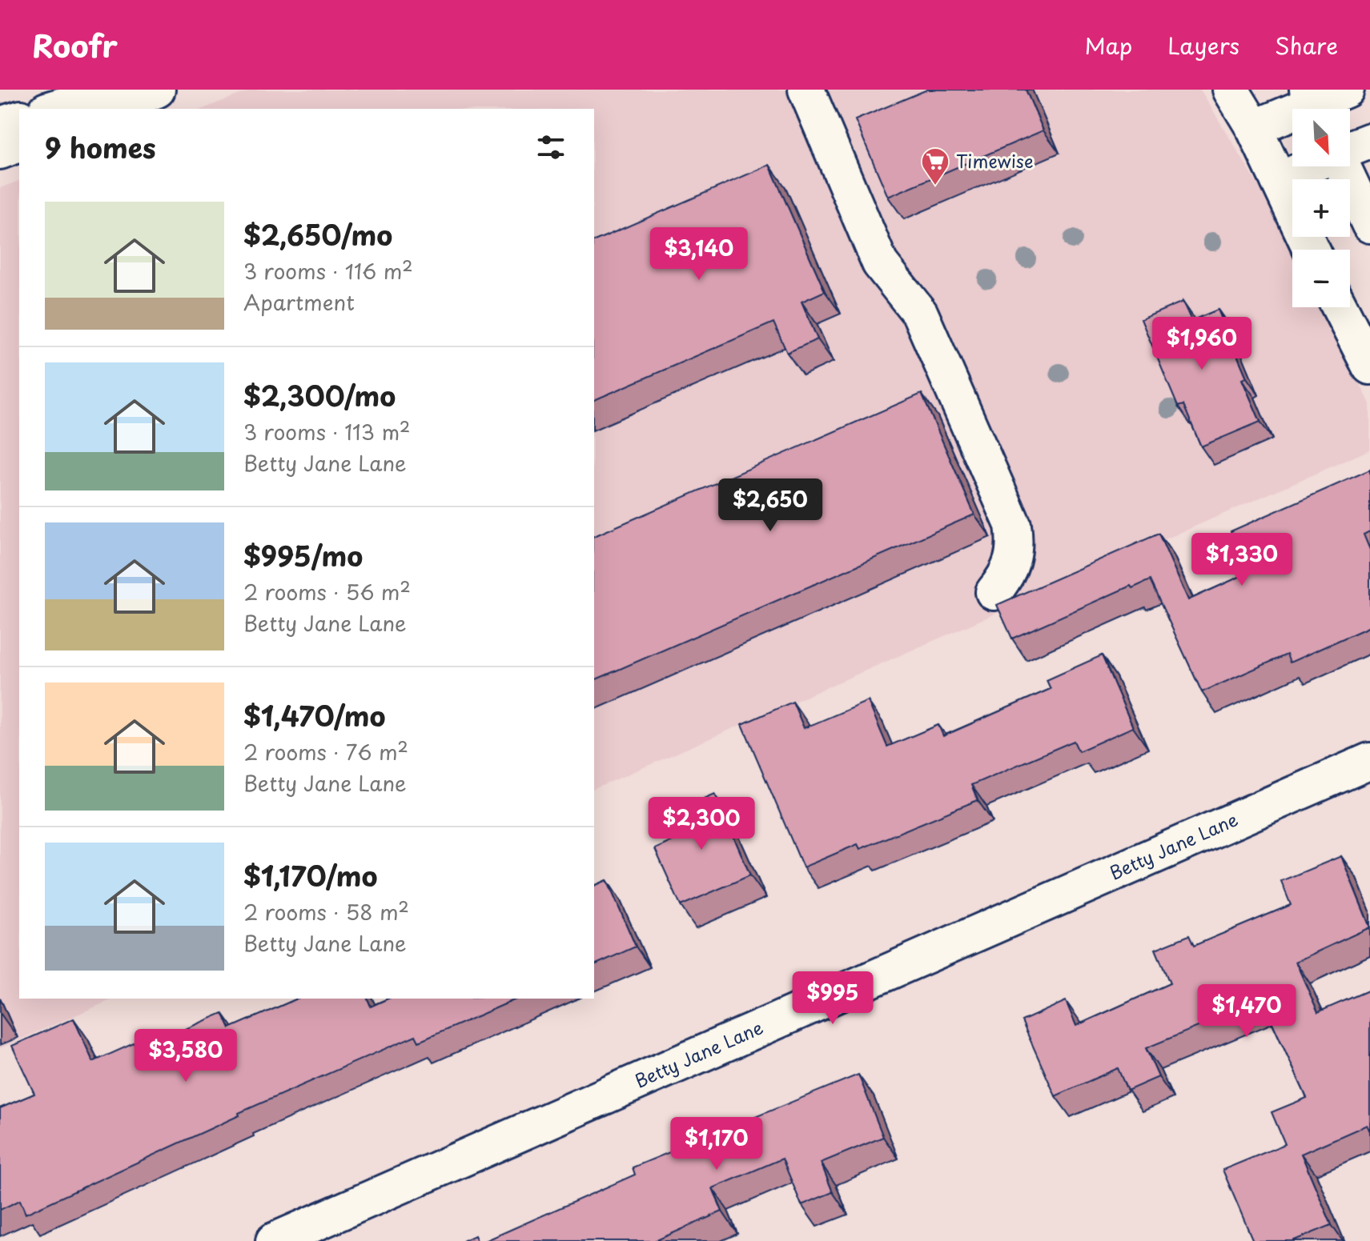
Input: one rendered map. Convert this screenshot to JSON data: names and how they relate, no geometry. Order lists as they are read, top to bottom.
{
  "streets": {
    "main road": ["Betty Jane Lane"]
  },
  "places": {
    "supermarket": ["Timewise"]
  },
  "north": "bottom right",
  "page": {
    "header": "Roofr",
    "nav": ["Map", "Layers", "Share"],
    "map_buttons": ["+", "−"],
    "heading": "9 homes",
    "list": [
      {
        "name": "$2,650/mo",
        "note": "3 rooms · 116 m² · Apartment"
      },
      {
        "name": "$2,300/mo",
        "note": "3 rooms · 113 m² · Betty Jane Lane"
      },
      {
        "name": "$995/mo",
        "note": "2 rooms · 56 m² · Betty Jane Lane"
      },
      {
        "name": "$1,470/mo",
        "note": "2 rooms · 76 m² · Betty Jane Lane"
      },
      {
        "name": "$1,170/mo",
        "note": "2 rooms · 58 m² · Betty Jane Lane"
      }
    ],
    "price": [
      "$3,140",
      "$1,960",
      "$2,650",
      "$1,330",
      "$2,300",
      "$995",
      "$1,470",
      "$3,580",
      "$1,170"
    ]
  }
}
